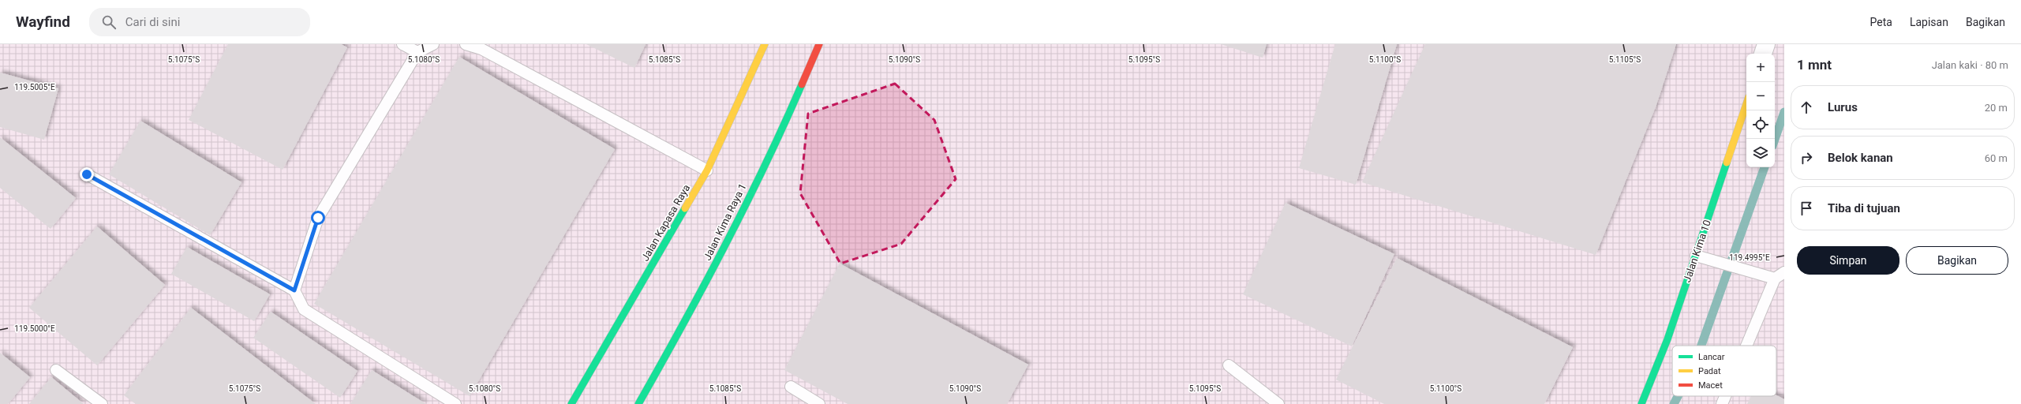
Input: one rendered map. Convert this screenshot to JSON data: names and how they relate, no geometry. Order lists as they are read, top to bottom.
{
  "streets": {
    "main road": ["Jalan Kima Raya 1", "Jalan Kapasa Raya", "Jalan Kima 10"]
  },
  "legend": ["Lancar", "Padat", "Macet"],
  "page": {
    "header": "Wayfind",
    "search": "Cari di sini",
    "nav": ["Peta", "Lapisan", "Bagikan"],
    "heading": ["1 mnt", "Jalan kaki · 80 m"],
    "map_buttons": ["+", "−"],
    "list": [
      ["Lurus", "20 m"],
      ["Belok kanan", "60 m"],
      "Tiba di tujuan"
    ],
    "buttons": ["Simpan", "Bagikan"]
  },
  "coordinates": [
    "5.1080°S",
    "5.1100°S",
    "5.1075°S",
    "5.1085°S",
    "5.1090°S",
    "5.1095°S",
    "5.1105°S",
    "119.5005°E",
    "119.4995°E",
    "119.5000°E"
  ]
}
